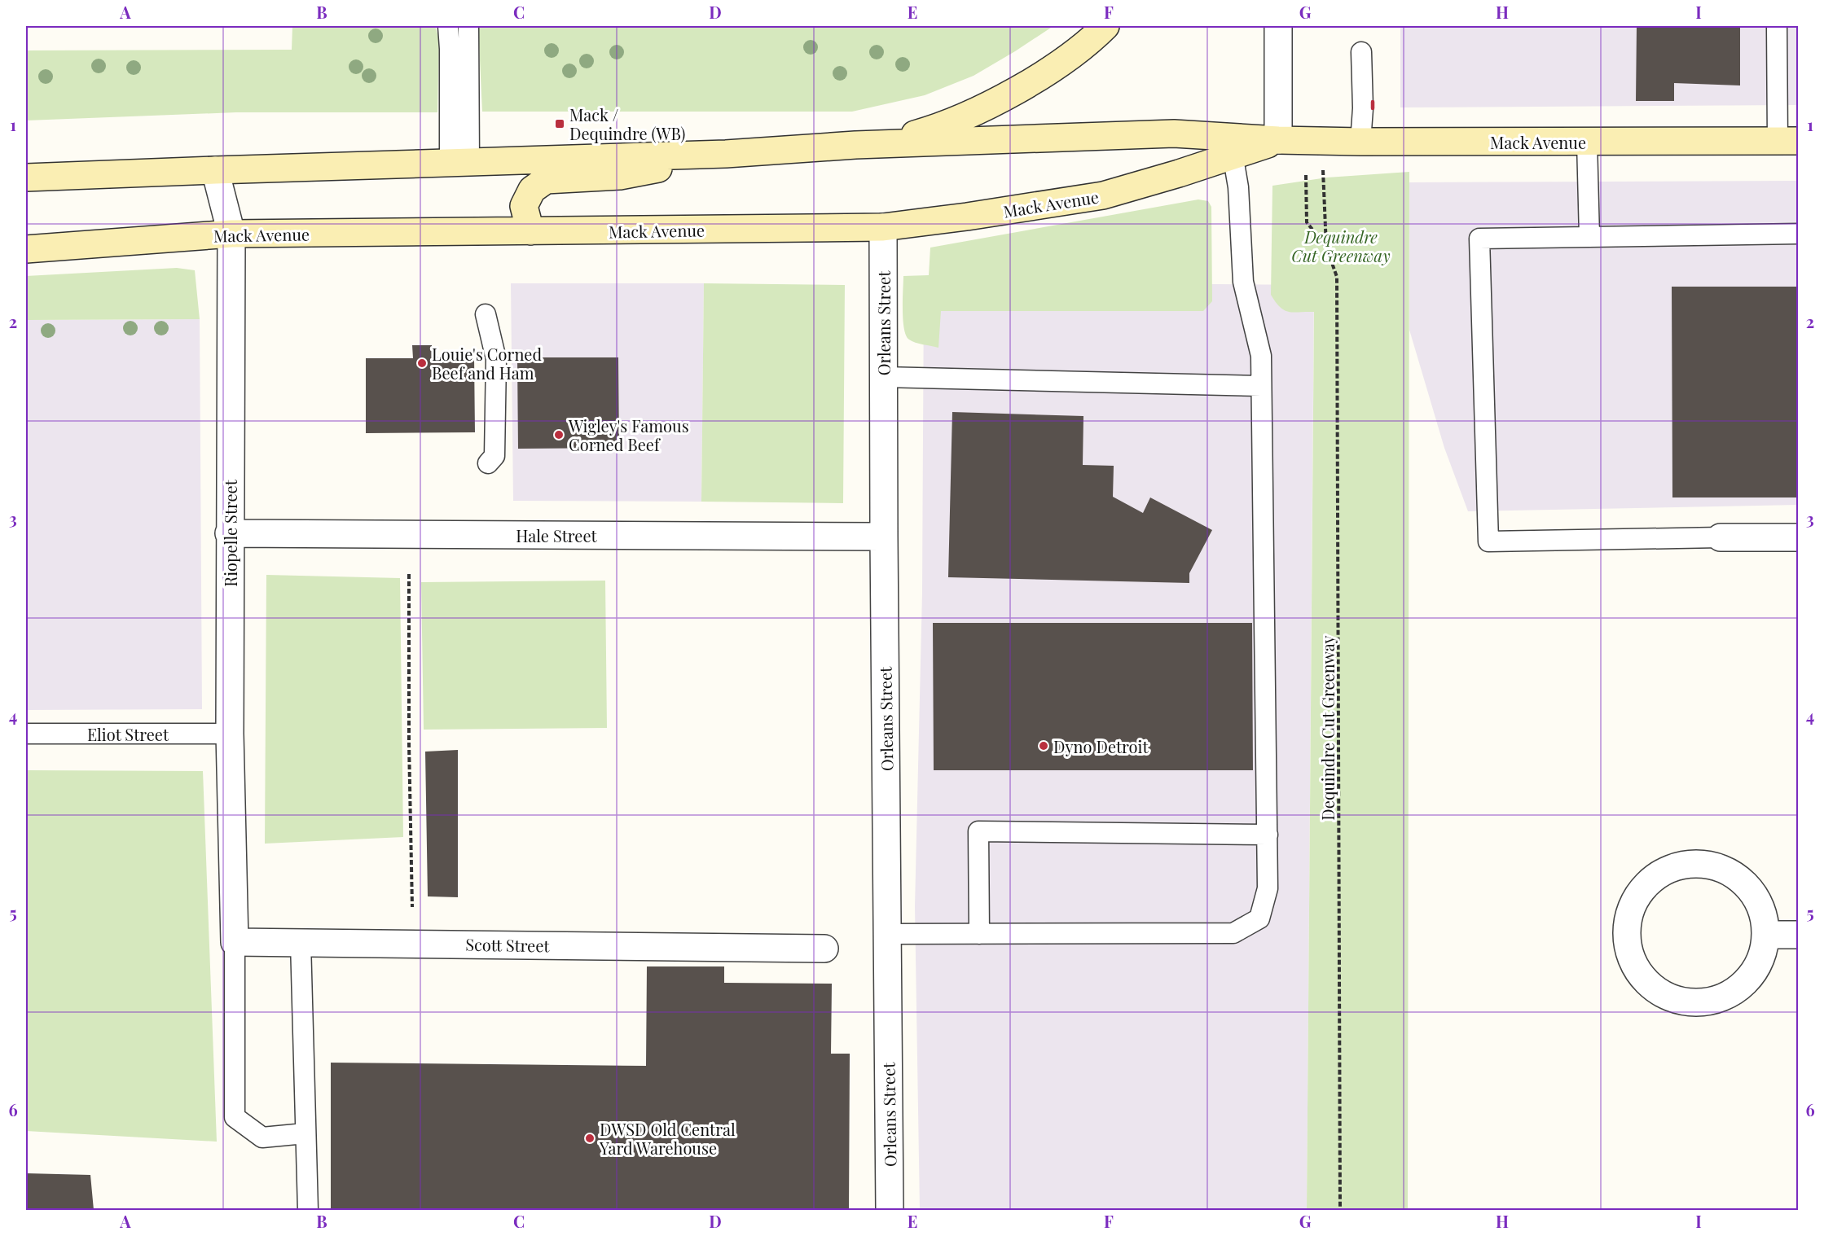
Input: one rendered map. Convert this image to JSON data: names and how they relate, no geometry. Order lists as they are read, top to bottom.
{
  "streets": {
    "main road": ["Mack Avenue"],
    "street": [
      "Orleans Street",
      "Riopelle Street",
      "Hale Street",
      "Scott Street"
    ],
    "lane": ["Eliot Street"],
    "path": ["Dequindre Cut Greenway"]
  },
  "crossings": [
    ["Mack Avenue", "Orleans Street"],
    ["Mack Avenue", "Riopelle Street"],
    ["Orleans Street", "Hale Street"],
    ["Riopelle Street", "Hale Street"],
    ["Riopelle Street", "Eliot Street"],
    ["Riopelle Street", "Scott Street"]
  ],
  "parks": ["Dequindre Cut Greenway"],
  "places": {
    "transit": ["Mack / Dequindre (WB)"],
    "other": [
      "Louie's Corned Beef and Ham",
      "Wigley's Famous Corned Beef",
      "Dyno Detroit",
      "DWSD Old Central Yard Warehouse"
    ]
  },
  "grid": {
    "columns": [
      "A",
      "B",
      "C",
      "D",
      "E",
      "F",
      "G",
      "H",
      "I"
    ],
    "rows": [
      "1",
      "2",
      "3",
      "4",
      "5",
      "6"
    ]
  }
}
